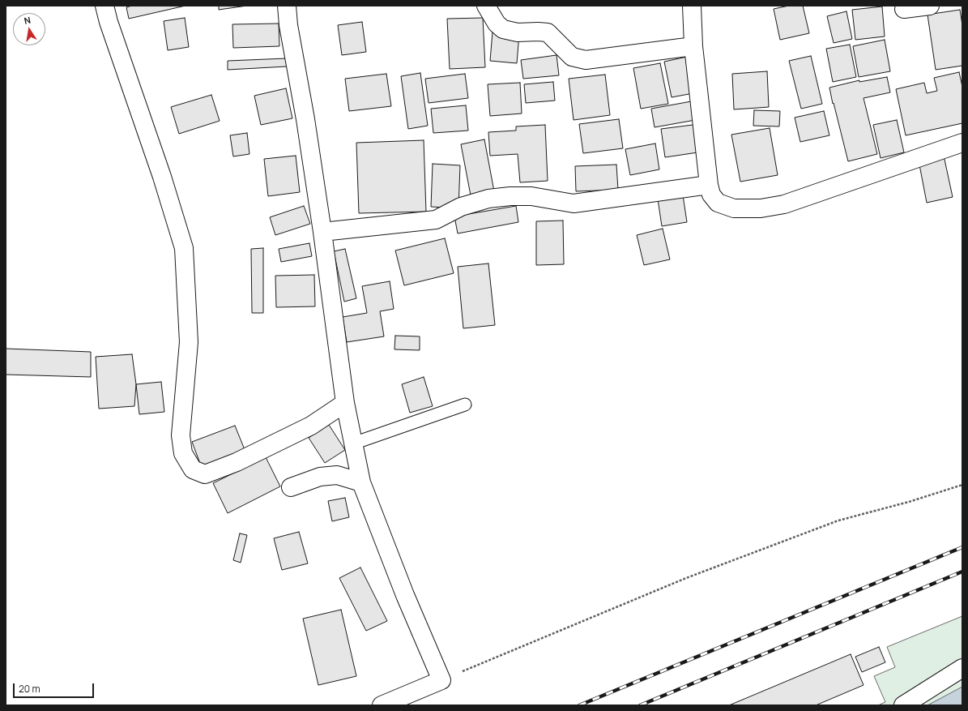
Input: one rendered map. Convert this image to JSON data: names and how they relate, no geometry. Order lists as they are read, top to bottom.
{
  "scale_bar": "20 m",
  "north": "top"
}
